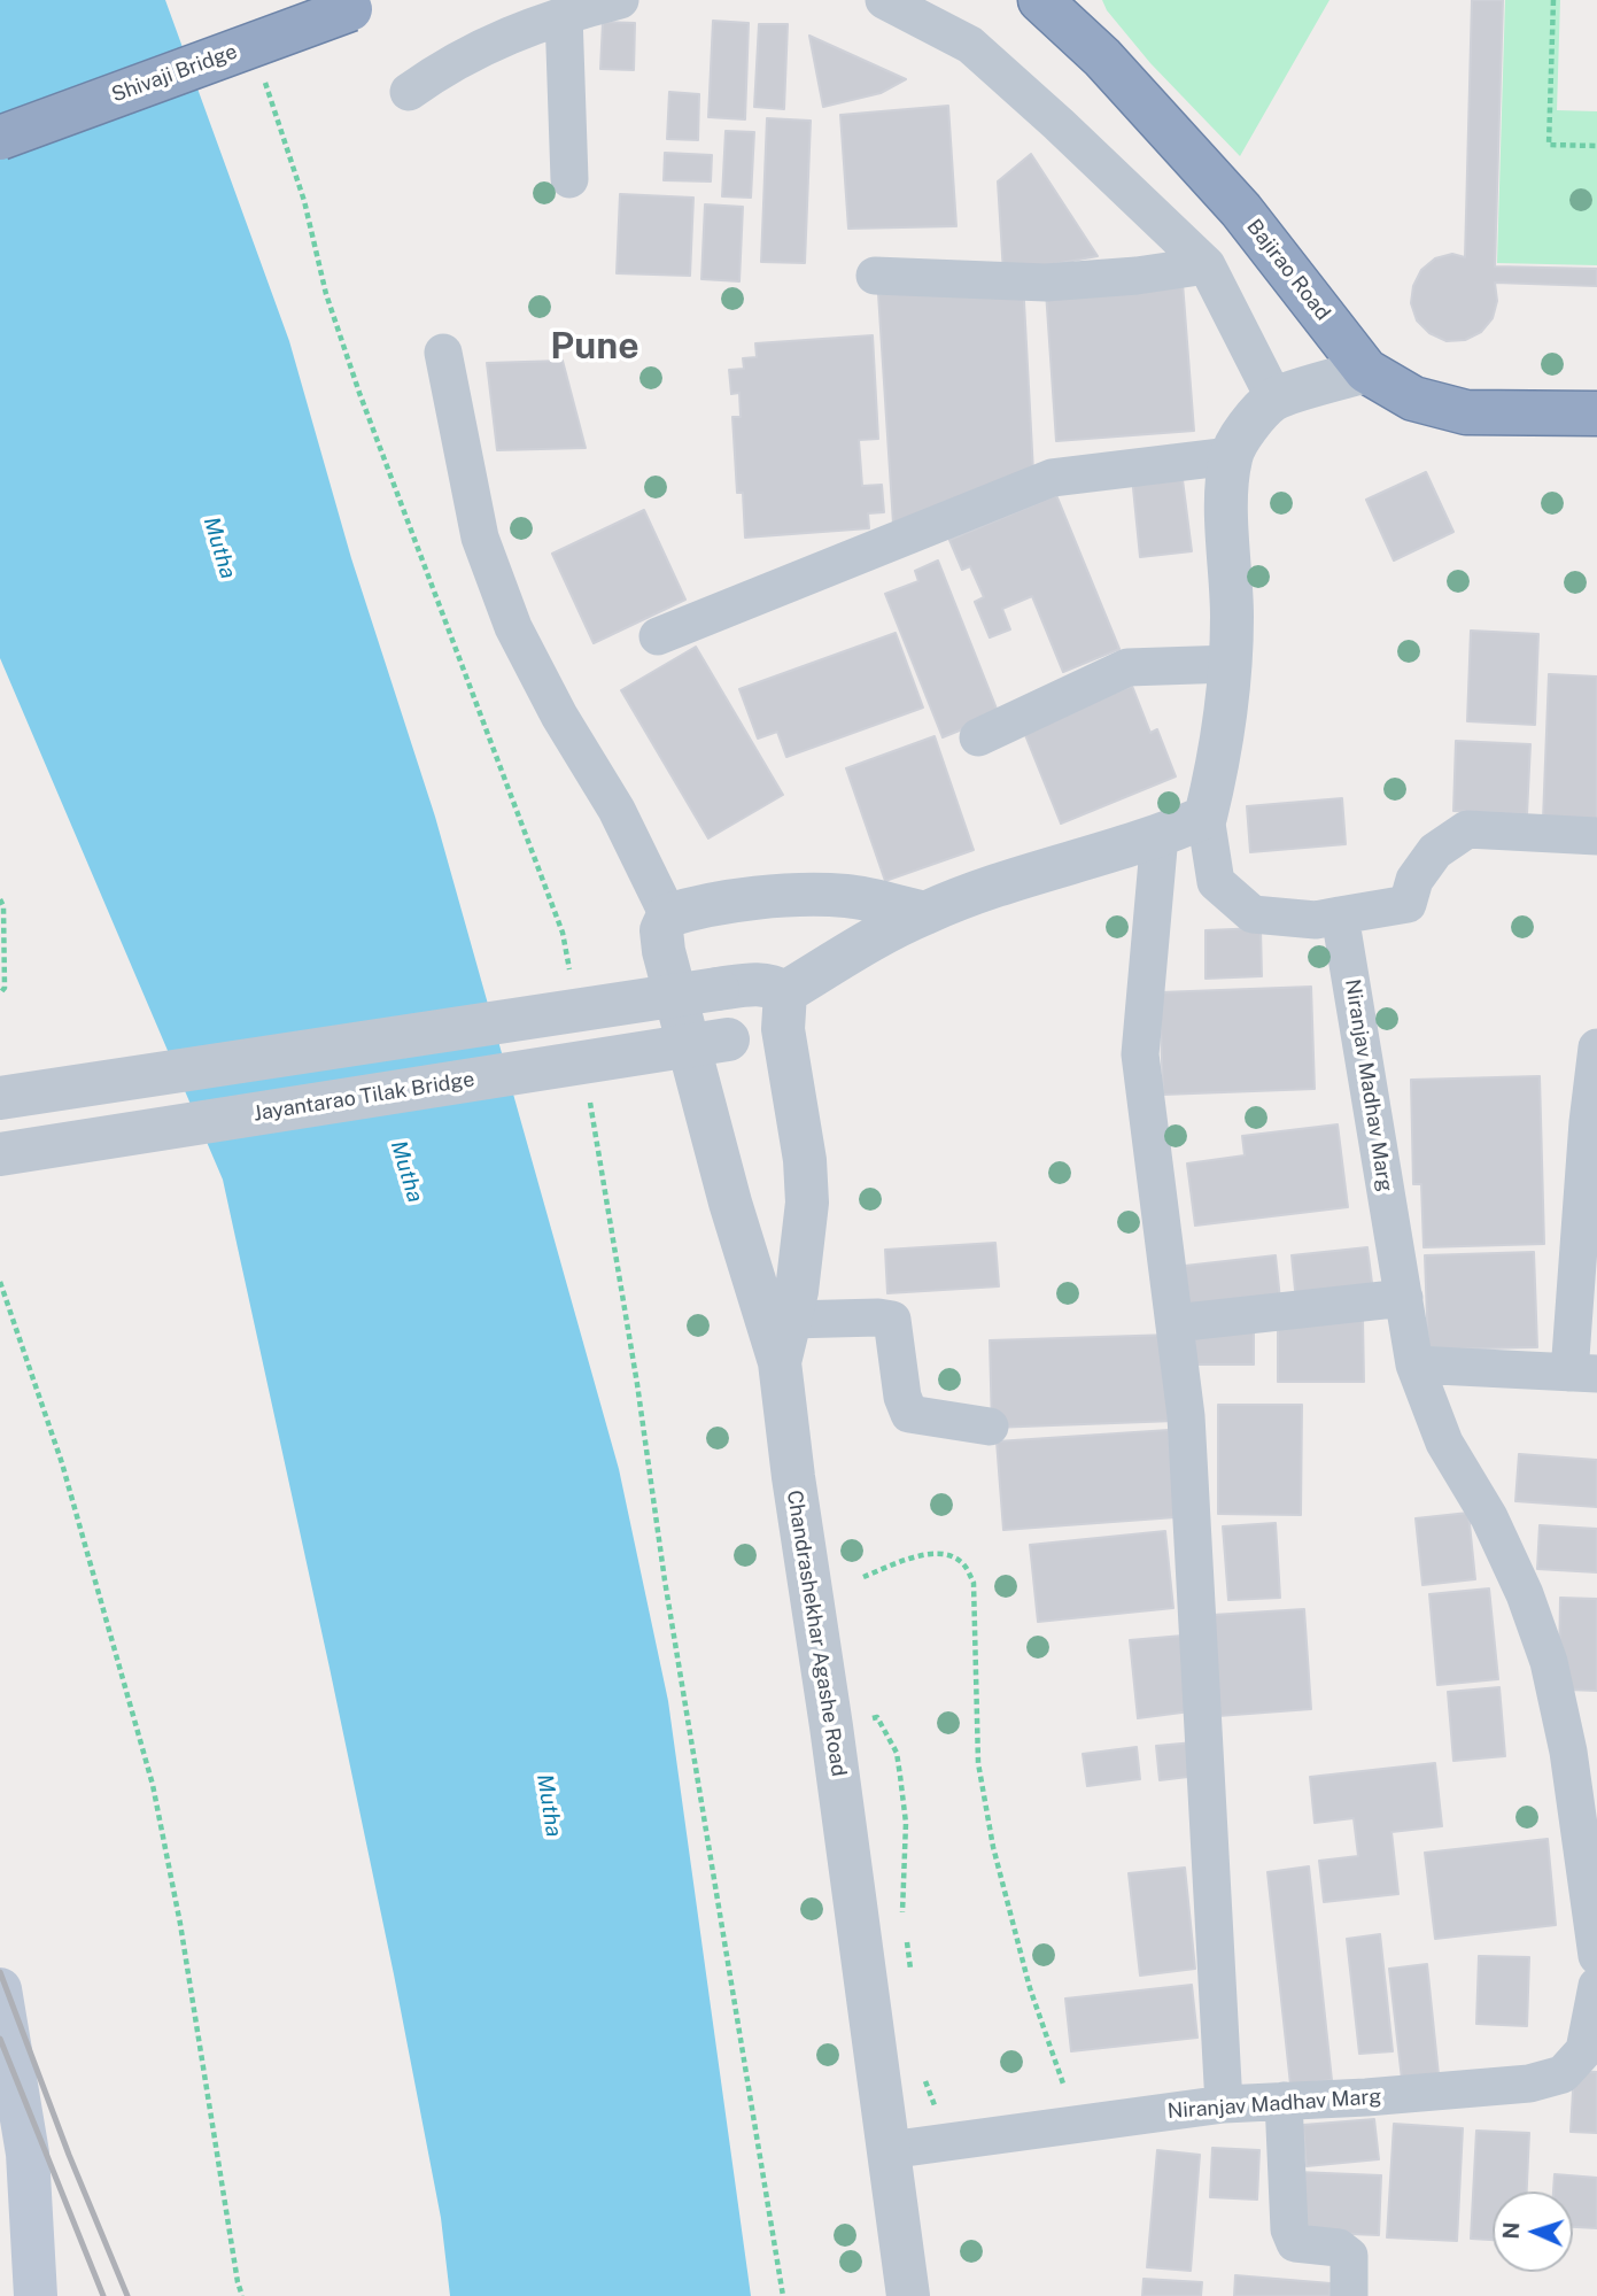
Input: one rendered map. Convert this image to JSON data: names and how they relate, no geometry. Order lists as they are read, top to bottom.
{
  "streets": {
    "highway": ["Shivaji Bridge", "Bajirao Road"],
    "street": ["Niranjav Madhav Marg", "Jayantarao Tilak Bridge", "Chandrashekhar Agashe Road"]
  },
  "crossings": [
    ["Niranjav Madhav Marg", "Chandrashekhar Agashe Road"],
    ["Jayantarao Tilak Bridge", "Chandrashekhar Agashe Road"]
  ],
  "districts": ["Pune"],
  "water": ["Mutha"],
  "north": "left"
}
